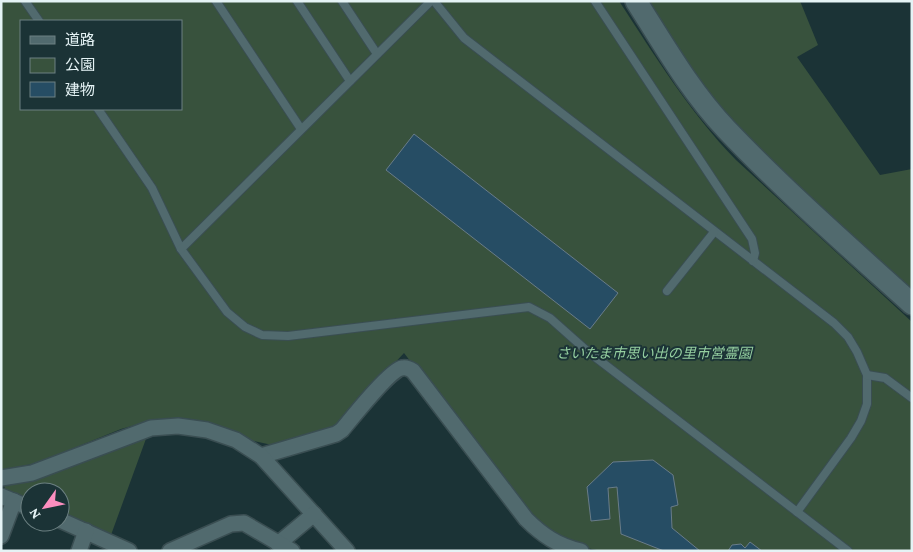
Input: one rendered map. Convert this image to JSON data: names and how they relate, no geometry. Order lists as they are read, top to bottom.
{
  "parks": ["さいたま市思い出の里市営霊園"],
  "legend": ["道路", "公園", "建物"],
  "north": "bottom left"
}
